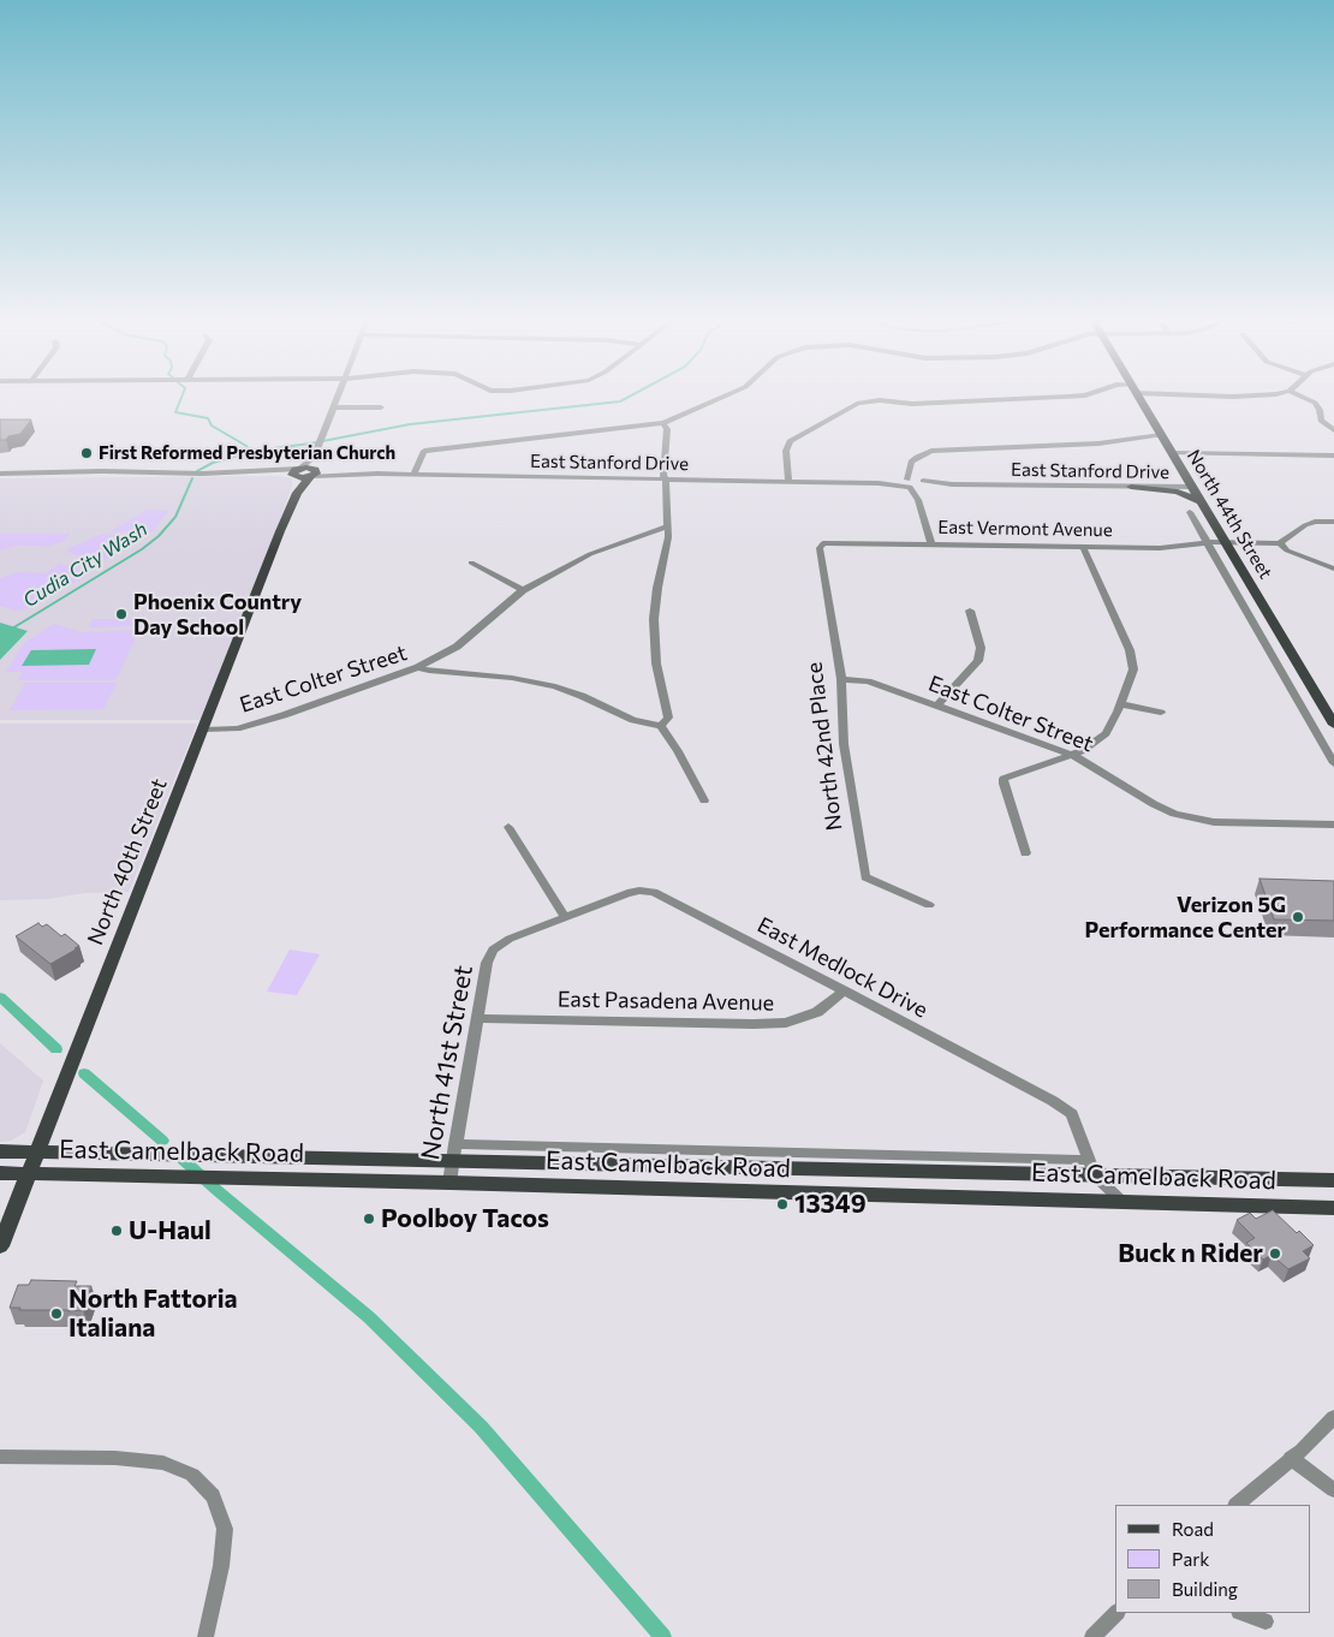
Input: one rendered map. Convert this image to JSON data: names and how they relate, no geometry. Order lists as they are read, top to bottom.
{
  "streets": {
    "main road": ["North 44th Street", "North 40th Street", "East Camelback Road"],
    "street": [
      "East Stanford Drive",
      "East Vermont Avenue",
      "East Colter Street",
      "North 42nd Place",
      "East Medlock Drive",
      "East Pasadena Avenue",
      "North 41st Street"
    ]
  },
  "crossings": [
    ["East Stanford Drive", "North 44th Street"],
    ["East Stanford Drive", "North 40th Street"],
    ["North 44th Street", "East Vermont Avenue"],
    ["East Vermont Avenue", "North 42nd Place"],
    ["East Colter Street", "North 42nd Place"],
    ["East Colter Street", "North 40th Street"],
    ["North 40th Street", "East Camelback Road"],
    ["East Medlock Drive", "East Pasadena Avenue"],
    ["East Medlock Drive", "North 41st Street"],
    ["East Medlock Drive", "East Camelback Road"],
    ["East Pasadena Avenue", "North 41st Street"],
    ["North 41st Street", "East Camelback Road"]
  ],
  "water": ["Cudia City Wash"],
  "places": [
    "First Reformed Presbyterian Church",
    "Phoenix Country Day School",
    "Verizon 5G Performance Center",
    "13349",
    "Poolboy Tacos",
    "U-Haul",
    "Buck n Rider",
    "North Fattoria Italiana"
  ],
  "legend": ["Road", "Park", "Building"]
}
